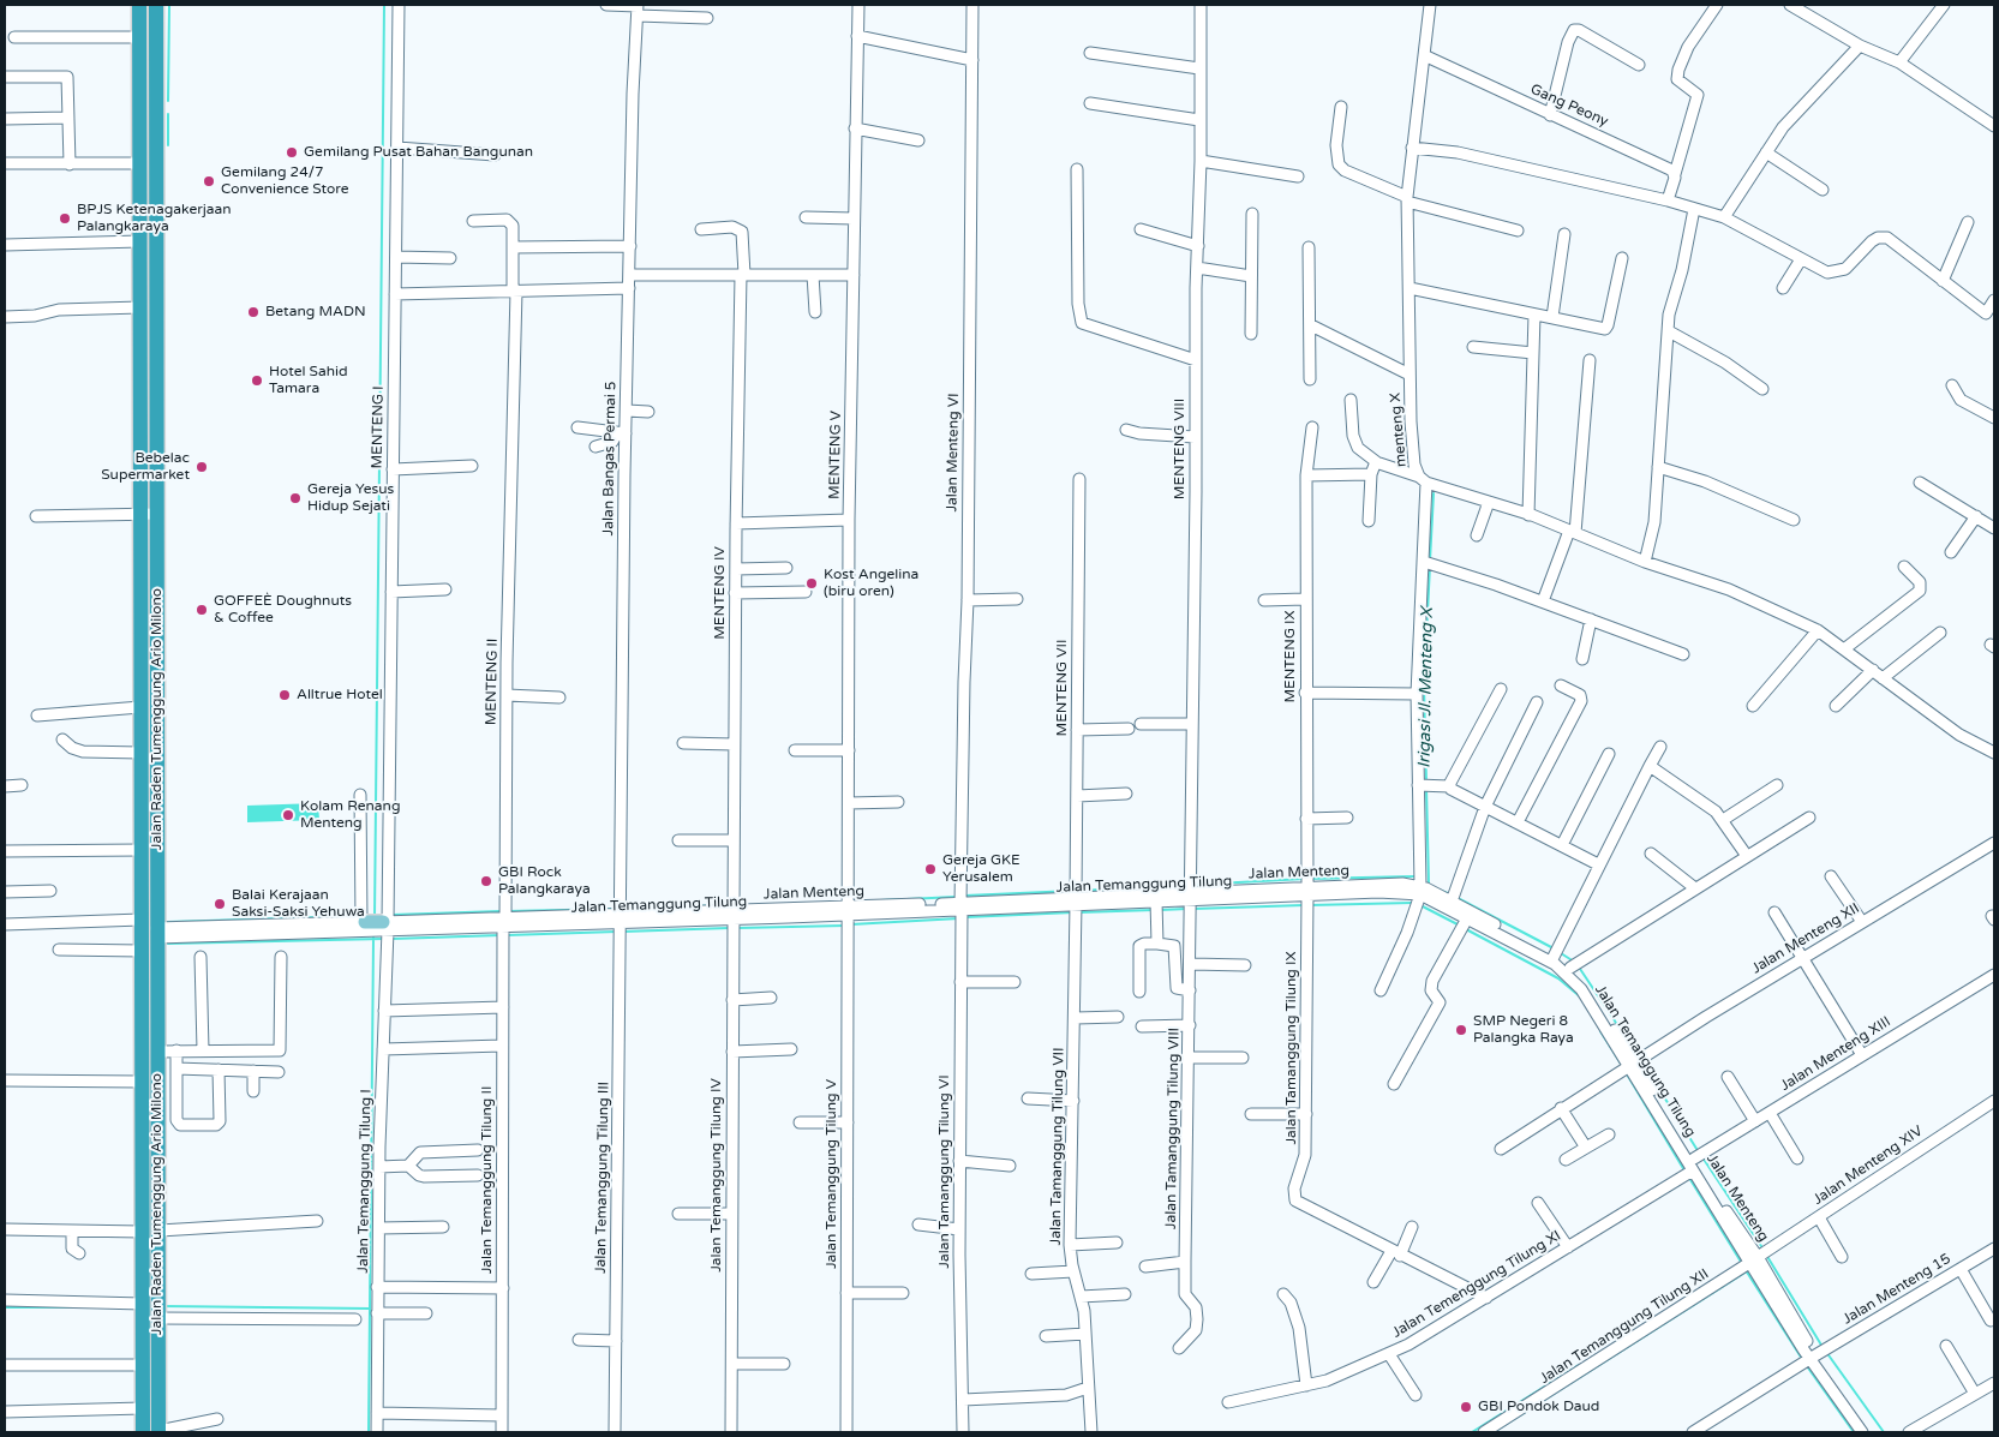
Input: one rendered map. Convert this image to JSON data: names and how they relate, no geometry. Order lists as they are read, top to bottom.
{
  "streets": {
    "highway": ["Jalan Raden Tumenggung Ario Milono"],
    "main road": ["Jalan Temanggung Tilung"],
    "street": [
      "Gang Peony",
      "MENTENG I",
      "menteng X",
      "MENTENG VIII",
      "Jalan Menteng VI",
      "MENTENG V",
      "Jalan Bangas Permai 5",
      "MENTENG IV",
      "MENTENG IX",
      "MENTENG II",
      "MENTENG VII",
      "Jalan Menteng XII",
      "Jalan Tamanggung Tilung IX",
      "Jalan Menteng XIII",
      "Jalan Tamanggung Tilung VIII",
      "Jalan Tamanggung Tilung VII",
      "Jalan Menteng XIV",
      "Jalan Tamanggung Tilung VI",
      "Jalan Temanggung Tilung V",
      "Jalan Temanggung Tilung IV",
      "Jalan Temanggung Tilung III",
      "Jalan Temanggung Tilung II",
      "Jalan Temanggung Tilung I",
      "Jalan Temenggung Tilung XI",
      "Jalan Menteng 15",
      "Jalan Temanggung Tilung XII"
    ]
  },
  "crossings": [
    ["Gang Peony", "menteng X"],
    ["MENTENG I", "Jalan Temanggung Tilung"],
    ["MENTENG I", "Jalan Temanggung Tilung I"],
    ["menteng X", "Jalan Temanggung Tilung"],
    ["MENTENG VIII", "Jalan Temanggung Tilung"],
    ["MENTENG VIII", "Jalan Tamanggung Tilung VIII"],
    ["Jalan Menteng VI", "Jalan Temanggung Tilung"],
    ["Jalan Menteng VI", "Jalan Tamanggung Tilung VI"],
    ["MENTENG V", "Jalan Temanggung Tilung"],
    ["MENTENG V", "Jalan Temanggung Tilung V"],
    ["Jalan Bangas Permai 5", "Jalan Temanggung Tilung"],
    ["Jalan Bangas Permai 5", "Jalan Temanggung Tilung III"],
    ["MENTENG IV", "Jalan Temanggung Tilung"],
    ["MENTENG IV", "Jalan Temanggung Tilung IV"],
    ["MENTENG IX", "Jalan Temanggung Tilung"],
    ["MENTENG IX", "Jalan Tamanggung Tilung IX"],
    ["MENTENG II", "Jalan Temanggung Tilung"],
    ["MENTENG II", "Jalan Temanggung Tilung II"],
    ["MENTENG VII", "Jalan Temanggung Tilung"],
    ["MENTENG VII", "Jalan Tamanggung Tilung VII"],
    ["Jalan Raden Tumenggung Ario Milono", "Jalan Temanggung Tilung"],
    ["Jalan Temanggung Tilung", "Jalan Menteng XII"],
    ["Jalan Temanggung Tilung", "Jalan Tamanggung Tilung IX"],
    ["Jalan Temanggung Tilung", "Jalan Menteng XIII"],
    ["Jalan Temanggung Tilung", "Jalan Tamanggung Tilung VIII"],
    ["Jalan Temanggung Tilung", "Jalan Tamanggung Tilung VII"],
    ["Jalan Temanggung Tilung", "Jalan Menteng XIV"],
    ["Jalan Temanggung Tilung", "Jalan Tamanggung Tilung VI"],
    ["Jalan Temanggung Tilung", "Jalan Temanggung Tilung V"],
    ["Jalan Temanggung Tilung", "Jalan Temanggung Tilung IV"],
    ["Jalan Temanggung Tilung", "Jalan Temanggung Tilung III"],
    ["Jalan Temanggung Tilung", "Jalan Temanggung Tilung II"],
    ["Jalan Temanggung Tilung", "Jalan Temanggung Tilung I"],
    ["Jalan Temanggung Tilung", "Jalan Temenggung Tilung XI"],
    ["Jalan Temanggung Tilung", "Jalan Menteng 15"],
    ["Jalan Temanggung Tilung", "Jalan Temanggung Tilung XII"],
    ["Jalan Tamanggung Tilung IX", "Jalan Temenggung Tilung XI"],
    ["Jalan Menteng XIII", "Jalan Temenggung Tilung XI"],
    ["Jalan Menteng XIV", "Jalan Temanggung Tilung XII"]
  ],
  "water": ["Irigasi Jl. Menteng X"],
  "places": [
    "Gemilang Pusat Bahan Bangunan",
    "Gemilang 24/7 Convenience Store",
    "BPJS Ketenagakerjaan Palangkaraya",
    "Betang MADN",
    "Hotel Sahid Tamara",
    "Bebelac Supermarket",
    "Gereja Yesus Hidup Sejati",
    "Kost Angelina (biru oren)",
    "GOFFEÈ Doughnuts & Coffee",
    "Alltrue Hotel",
    "Kolam Renang Menteng",
    "Gereja GKE Yerusalem",
    "GBI Rock Palangkaraya",
    "Balai Kerajaan Saksi-Saksi Yehuwa",
    "SMP Negeri 8 Palangka Raya",
    "GBI Pondok Daud"
  ]
}
